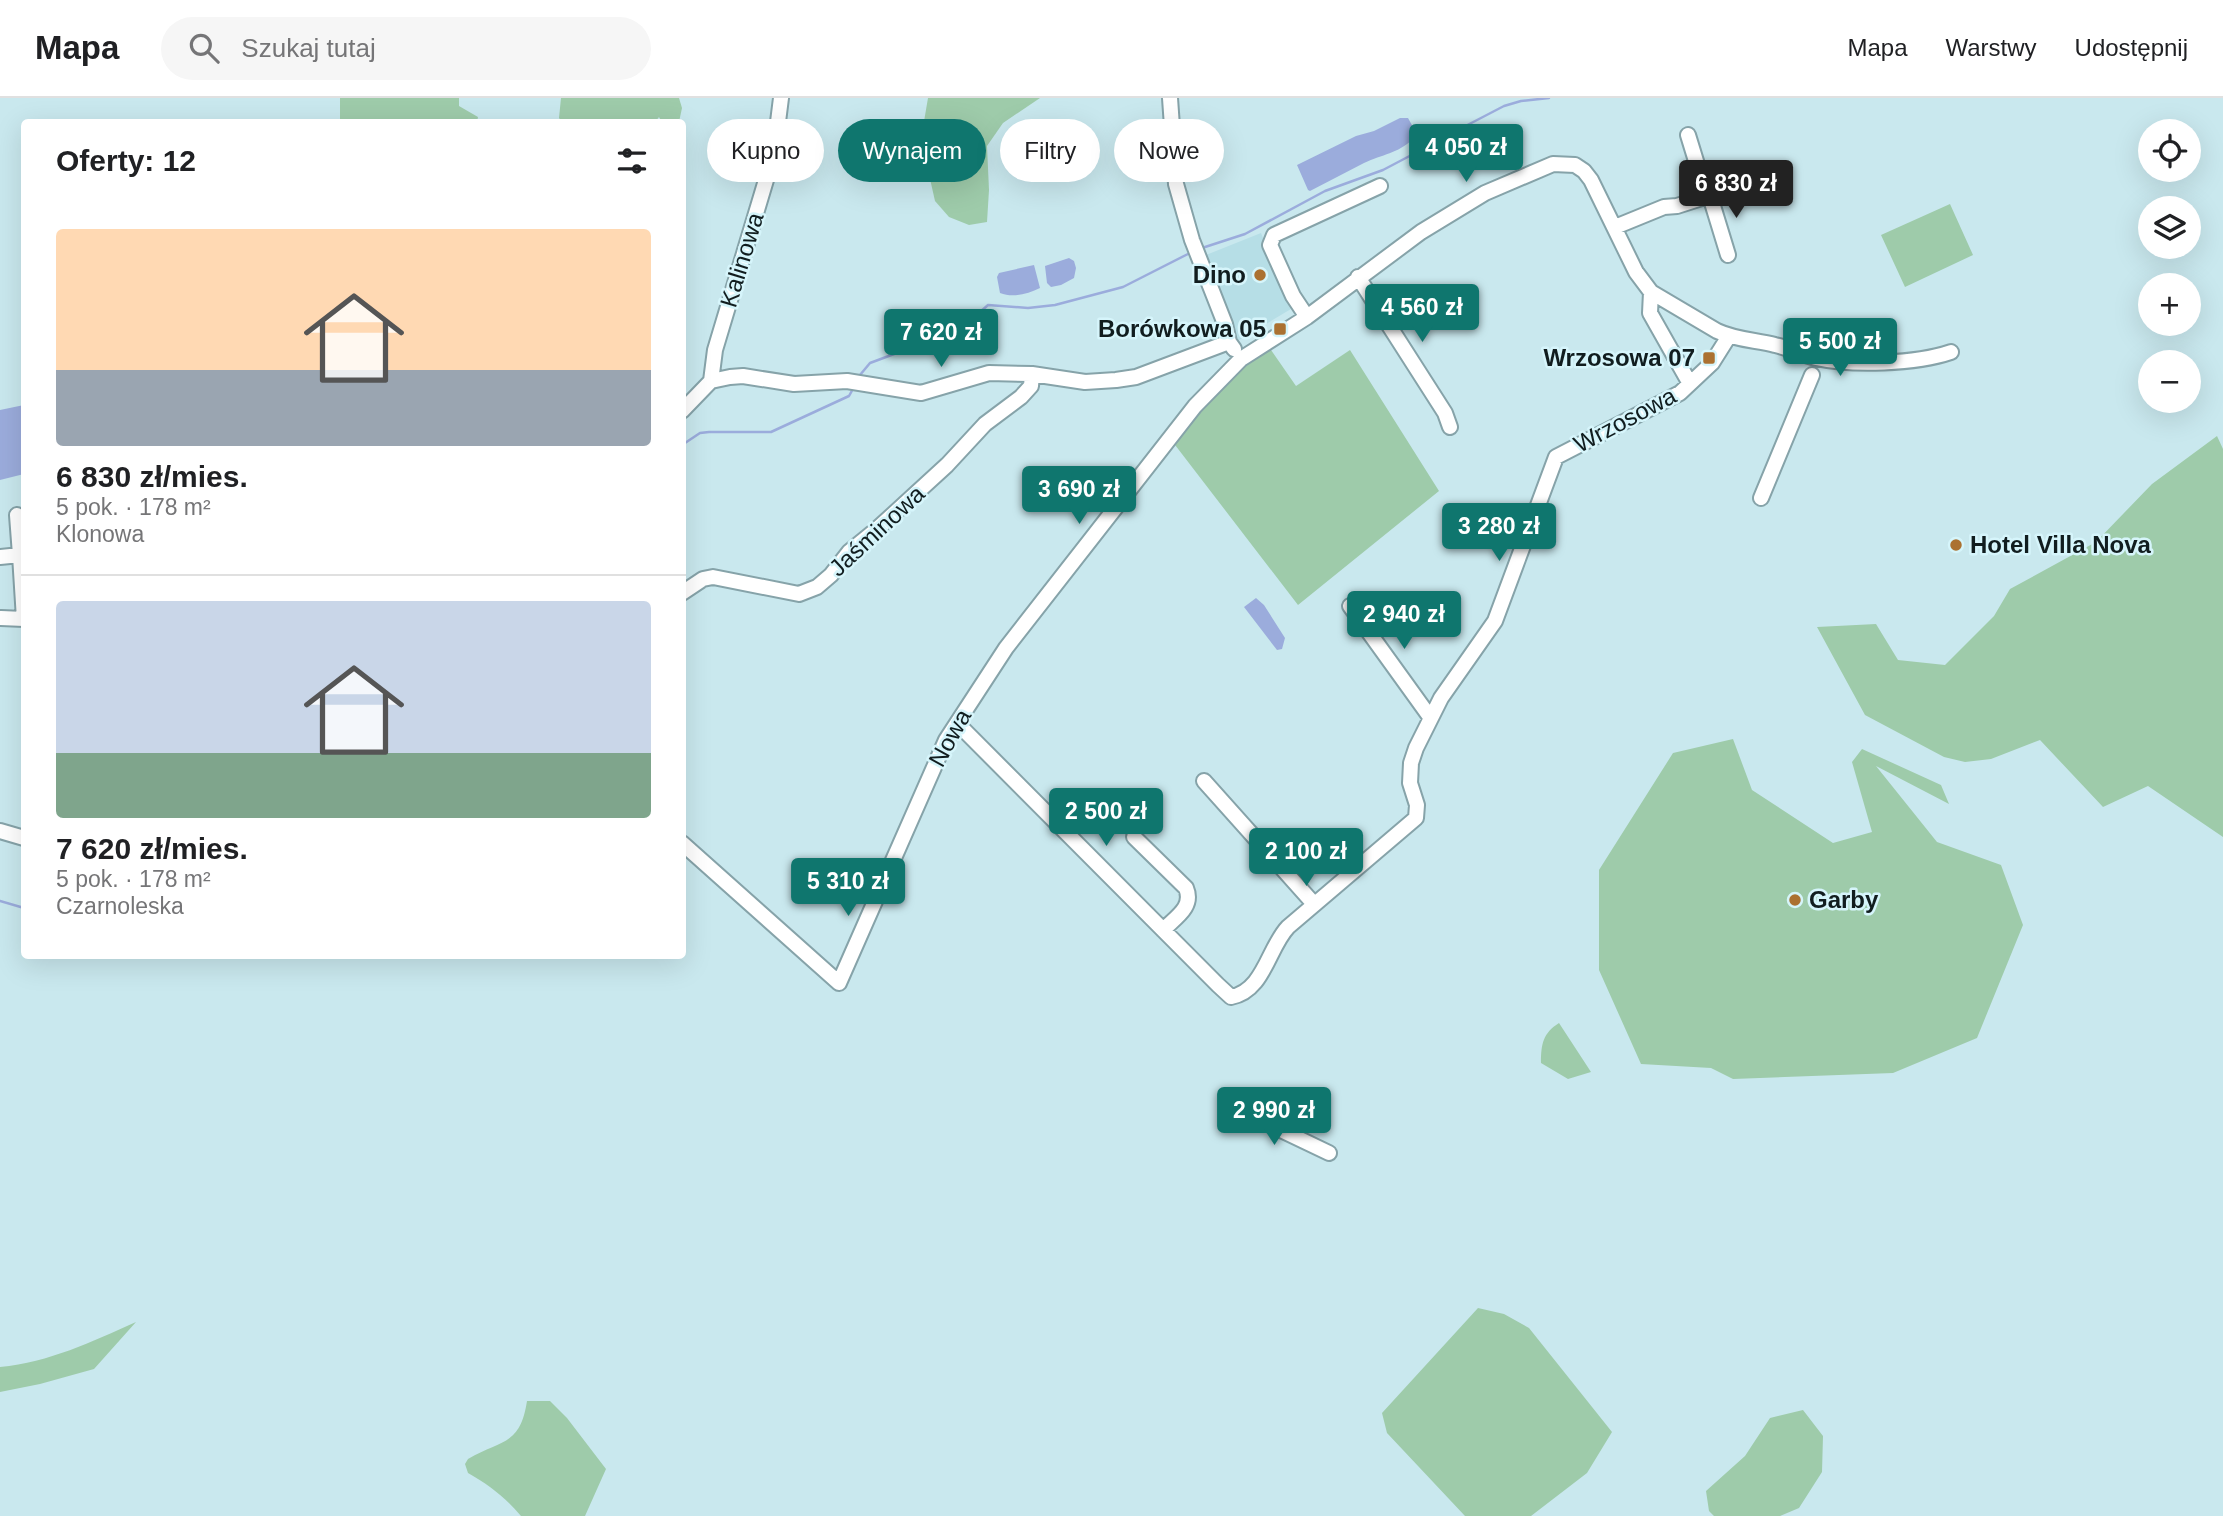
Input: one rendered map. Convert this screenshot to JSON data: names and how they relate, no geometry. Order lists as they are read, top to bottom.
{
  "streets": {
    "street": [
      "Kalinowa",
      "Wrzosowa",
      "Jaśminowa",
      "Nowa"
    ]
  },
  "crossings": [
    ["Wrzosowa", "Nowa"]
  ],
  "places": {
    "other": ["Dino", "Hotel Villa Nova", "Garby"],
    "transit": ["Borówkowa 05", "Wrzosowa 07"]
  },
  "page": {
    "header": "Mapa",
    "search": "Szukaj tutaj",
    "nav": ["Mapa", "Warstwy", "Udostępnij"],
    "map_buttons": ["+", "−"],
    "chip": [
      "Kupno",
      "Wynajem",
      "Filtry",
      "Nowe"
    ],
    "heading": "Oferty: 12",
    "price": [
      "4 050 zł",
      "6 830 zł",
      "4 560 zł",
      "7 620 zł",
      "5 500 zł",
      "3 690 zł",
      "3 280 zł",
      "2 940 zł",
      "2 500 zł",
      "2 100 zł",
      "5 310 zł",
      "2 990 zł"
    ],
    "list": [
      {
        "name": "6 830 zł/mies.",
        "note": "5 pok. · 178 m² · Klonowa"
      },
      {
        "name": "7 620 zł/mies.",
        "note": "5 pok. · 178 m² · Czarnoleska"
      }
    ]
  }
}
